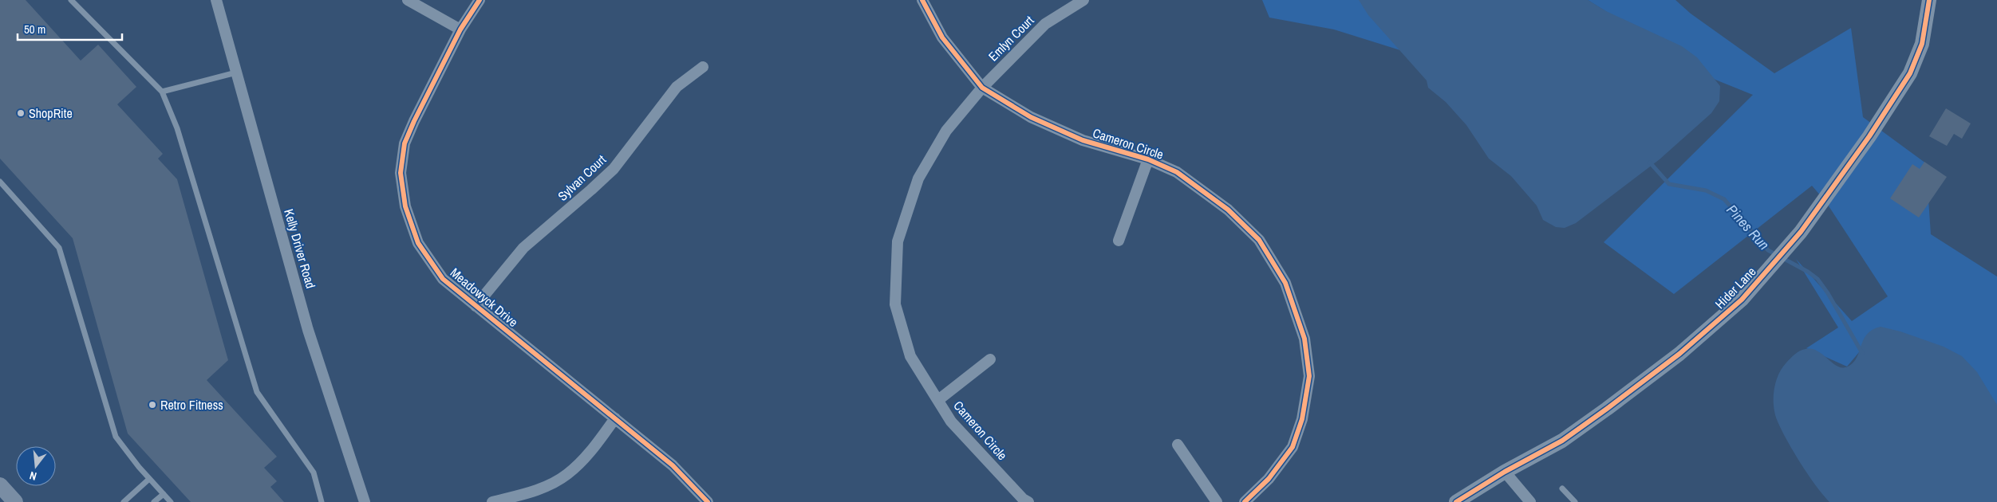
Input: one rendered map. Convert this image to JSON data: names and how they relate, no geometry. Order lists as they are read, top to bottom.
{
  "streets": {
    "street": [
      "Emlyn Court",
      "Cameron Circle",
      "Sylvan Court",
      "Kelly Driver Road",
      "Hider Lane",
      "Meadowyck Drive"
    ]
  },
  "crossings": [
    ["Emlyn Court", "Cameron Circle"],
    ["Sylvan Court", "Meadowyck Drive"]
  ],
  "water": ["Pines Run"],
  "places": ["ShopRite", "Retro Fitness"],
  "scale_bar": "50 m",
  "north": "bottom"
}
